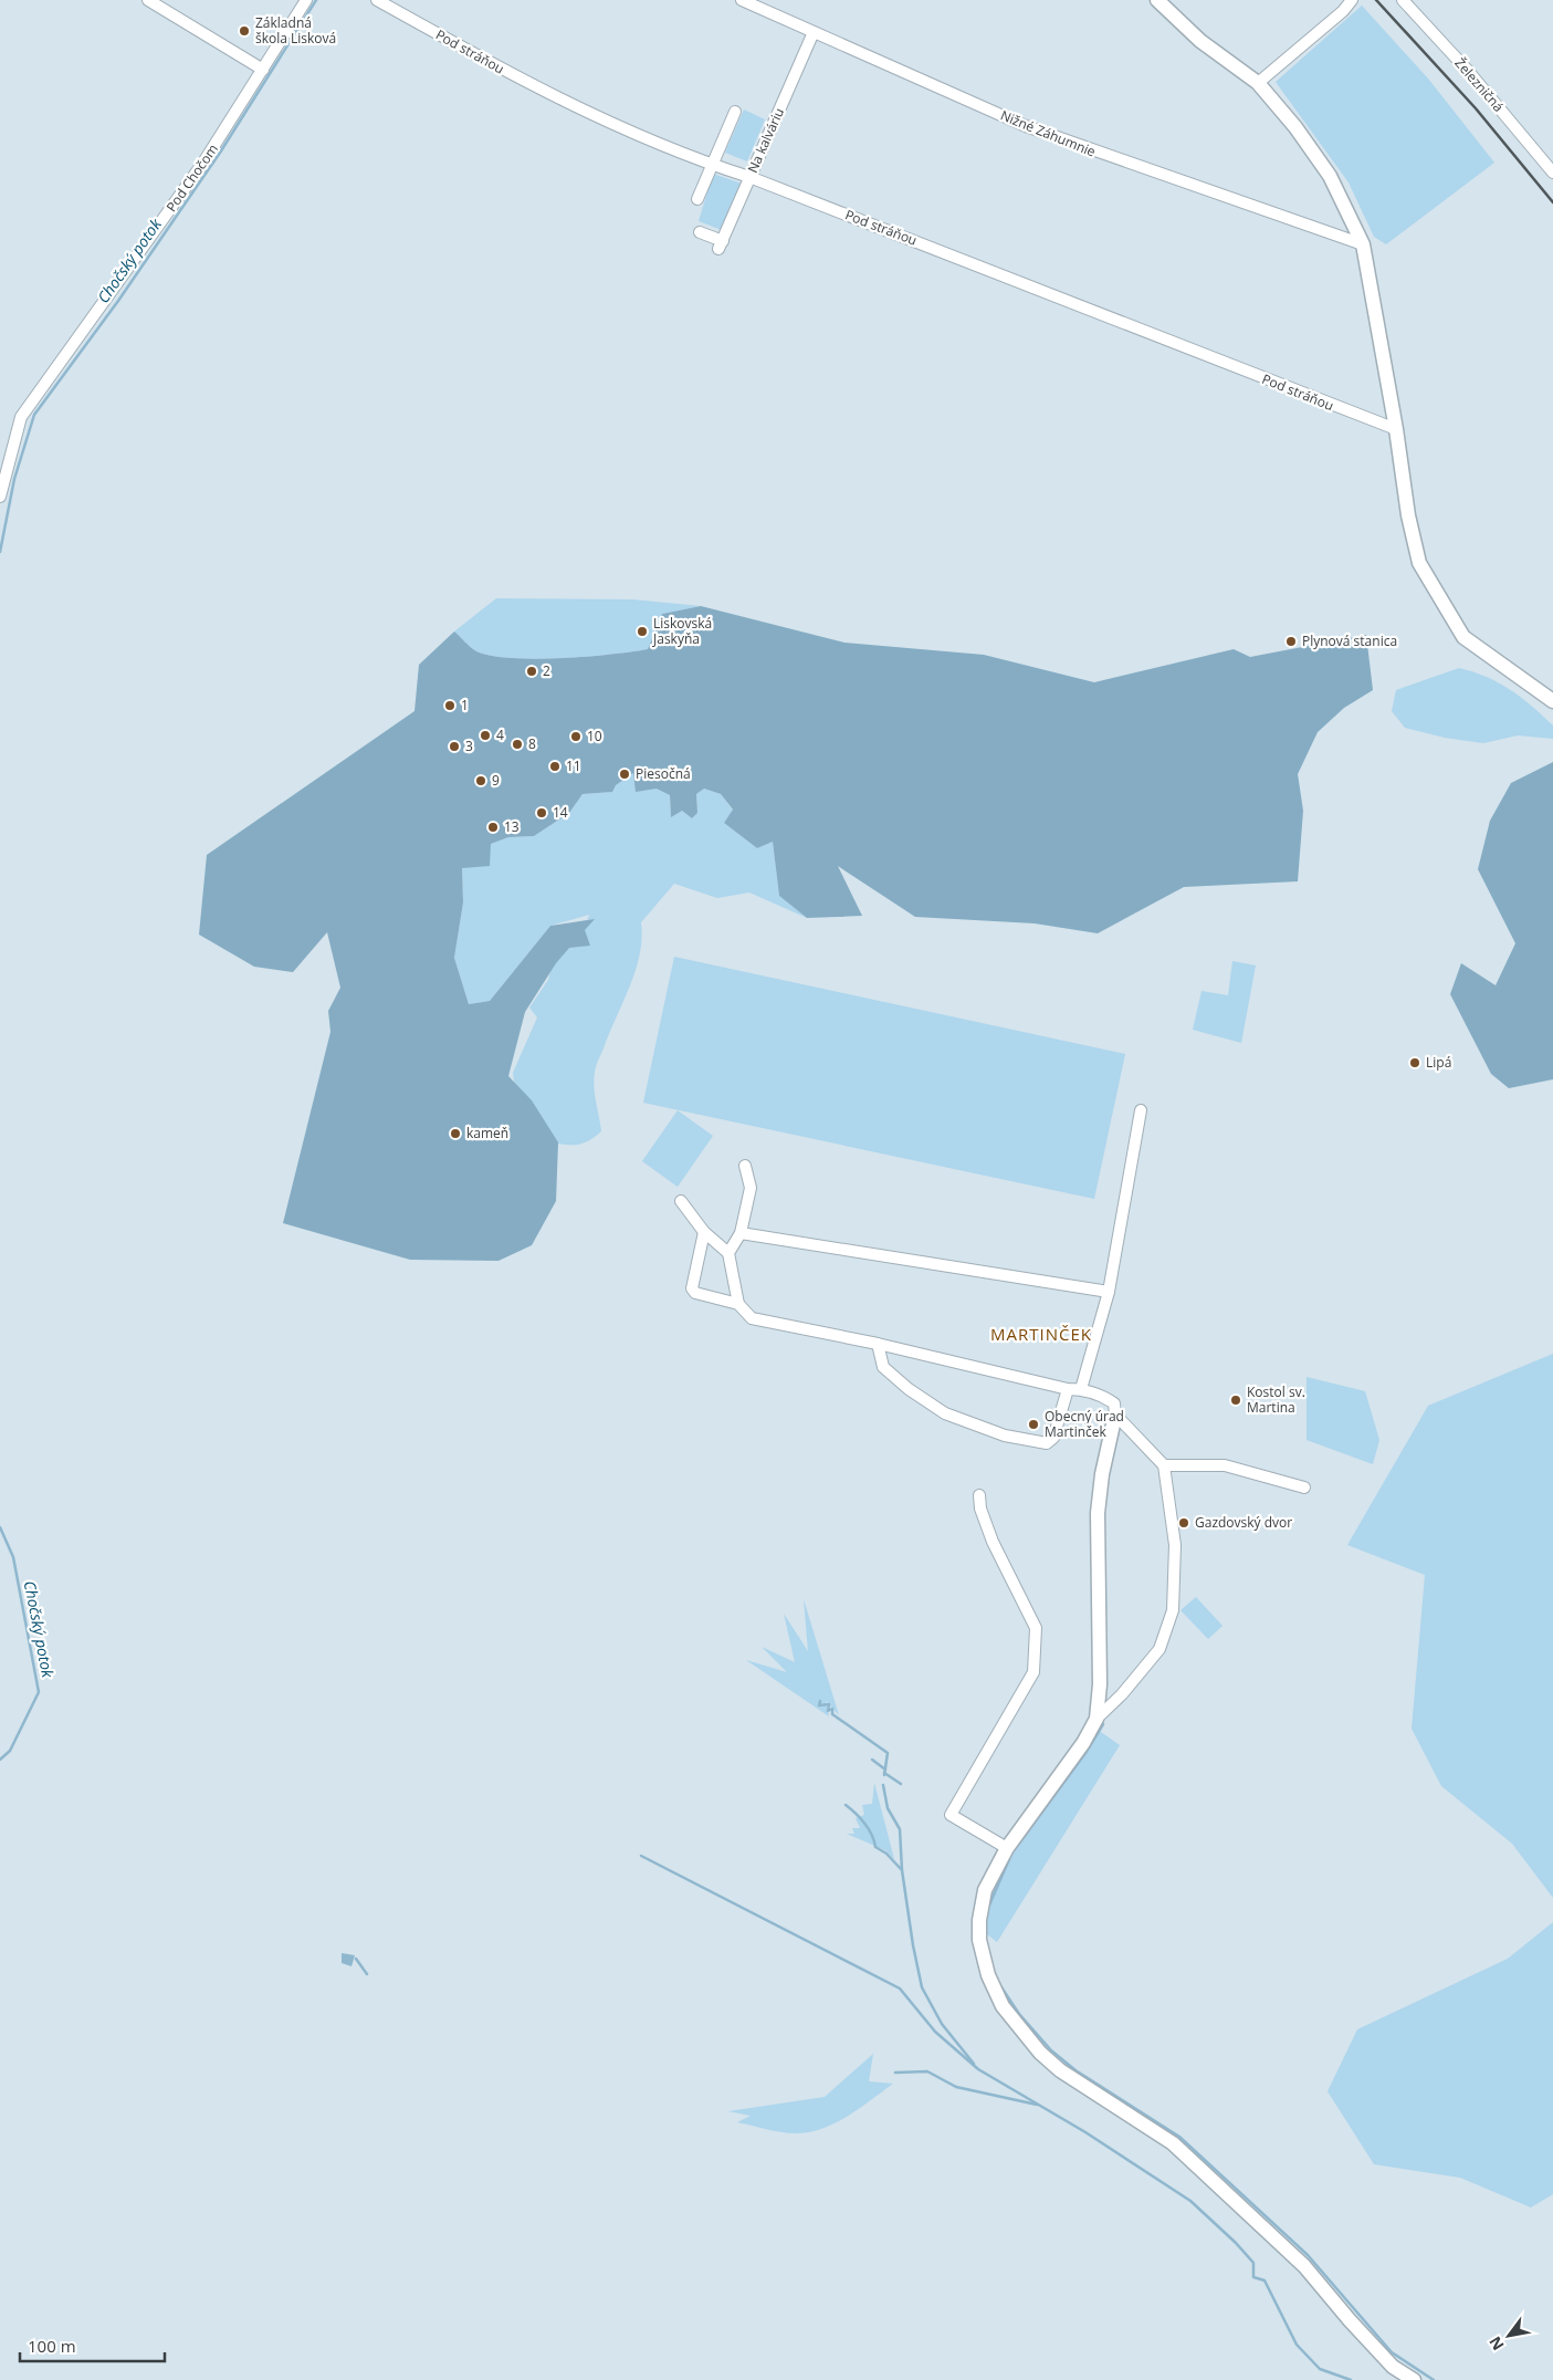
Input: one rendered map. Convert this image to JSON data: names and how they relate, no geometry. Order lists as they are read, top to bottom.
{
  "streets": {
    "street": [
      "Pod stráňou",
      "Železničná",
      "Nižné Záhumnie",
      "Na kalváriu",
      "Pod Chočom"
    ]
  },
  "crossings": [
    ["Pod stráňou", "Na kalváriu"],
    ["Nižné Záhumnie", "Na kalváriu"]
  ],
  "districts": ["MARTINČEK"],
  "water": ["Chočský potok"],
  "places": [
    "Základná škola Lisková",
    "Liskovská Jaskyňa",
    "Plynová stanica",
    "2",
    "1",
    "4",
    "10",
    "8",
    "3",
    "11",
    "Piesočná",
    "9",
    "14",
    "13",
    "Lipá",
    "kameň",
    "Kostol sv. Martina",
    "Obecný úrad Martinček",
    "Gazdovský dvor"
  ],
  "scale_bar": "100 m",
  "north": "bottom left"
}
